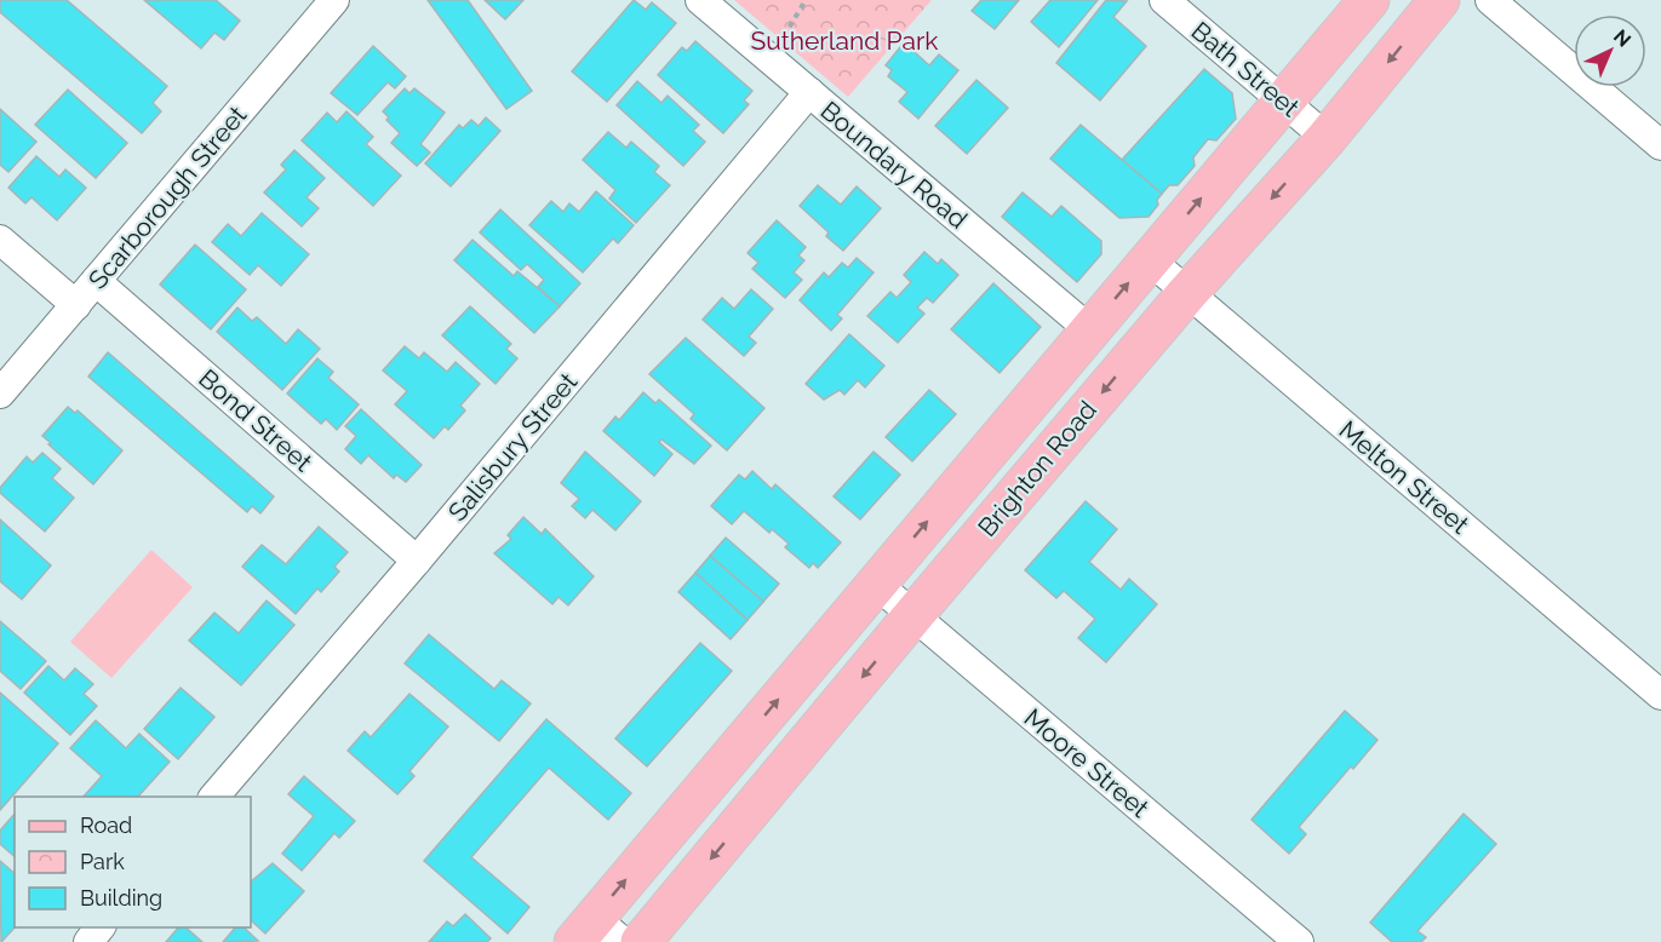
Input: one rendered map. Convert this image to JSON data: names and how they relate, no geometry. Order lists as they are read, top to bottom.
{
  "streets": {
    "main road": ["Brighton Road"],
    "street": [
      "Bath Street",
      "Boundary Road",
      "Scarborough Street",
      "Bond Street",
      "Salisbury Street",
      "Melton Street",
      "Moore Street"
    ]
  },
  "crossings": [
    ["Bath Street", "Brighton Road"],
    ["Boundary Road", "Salisbury Street"],
    ["Boundary Road", "Brighton Road"],
    ["Scarborough Street", "Bond Street"],
    ["Bond Street", "Salisbury Street"],
    ["Brighton Road", "Melton Street"],
    ["Brighton Road", "Moore Street"]
  ],
  "parks": ["Sutherland Park"],
  "legend": ["Road", "Park", "Building"],
  "north": "top right"
}
